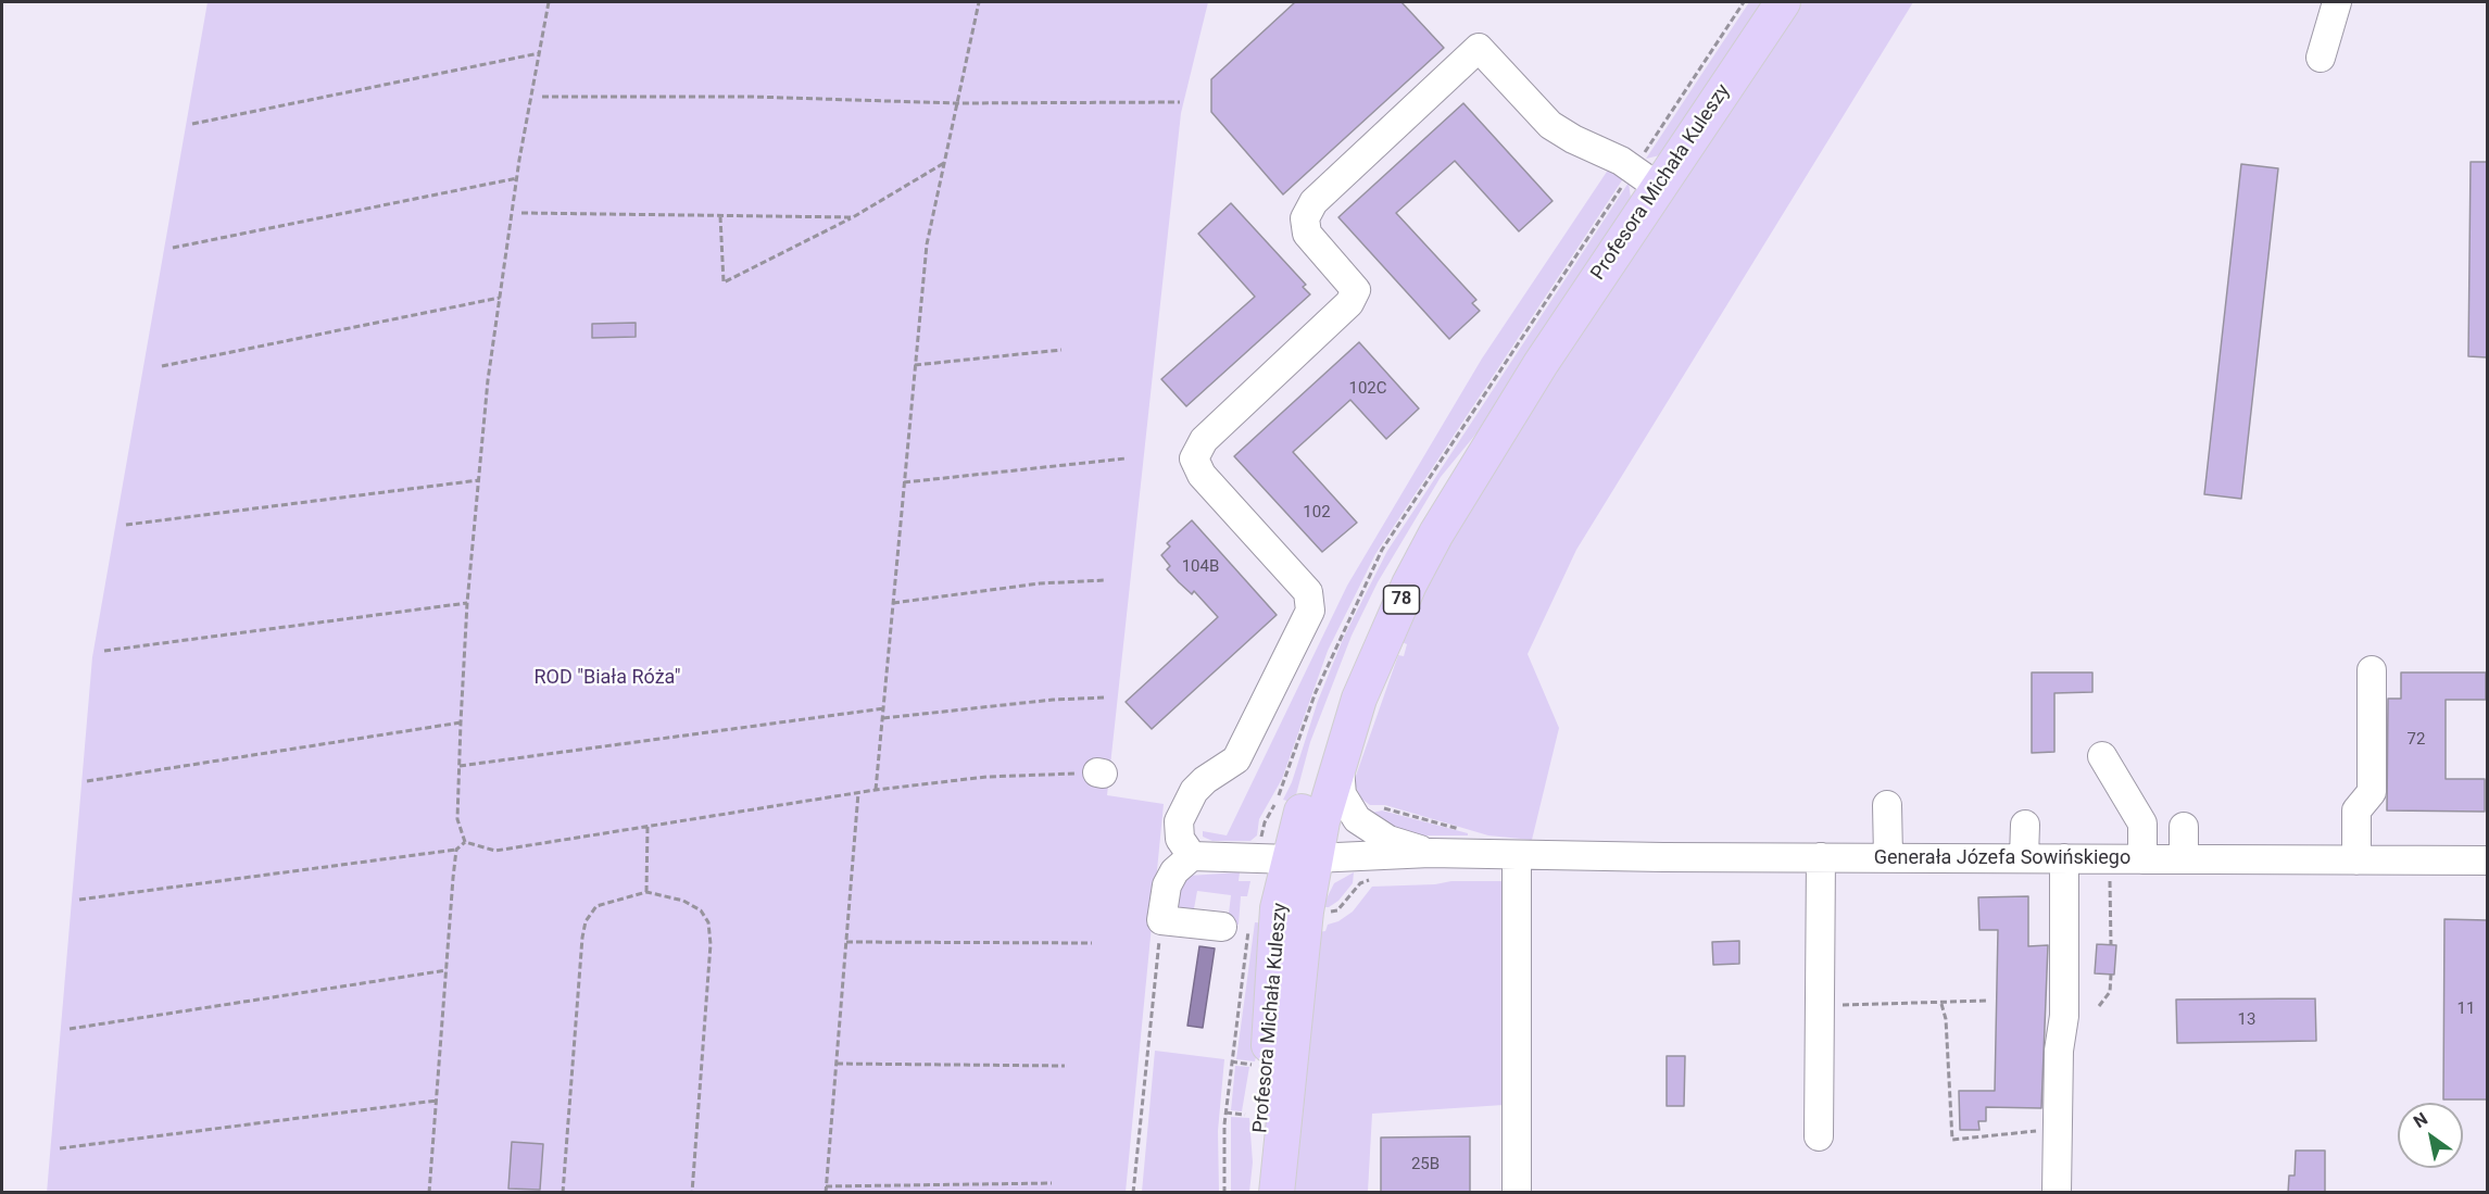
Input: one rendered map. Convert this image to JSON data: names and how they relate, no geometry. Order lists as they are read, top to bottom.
{
  "streets": {
    "main road": ["Profesora Michała Kuleszy", "78"],
    "street": ["Generała Józefa Sowińskiego"]
  },
  "crossings": [
    ["Profesora Michała Kuleszy", "Generała Józefa Sowińskiego"]
  ],
  "parks": ["ROD \"Biała Róża\""],
  "house_numbers": [
    "102C",
    "102",
    "104B",
    "72",
    "11",
    "13",
    "25B"
  ],
  "north": "top left"
}
